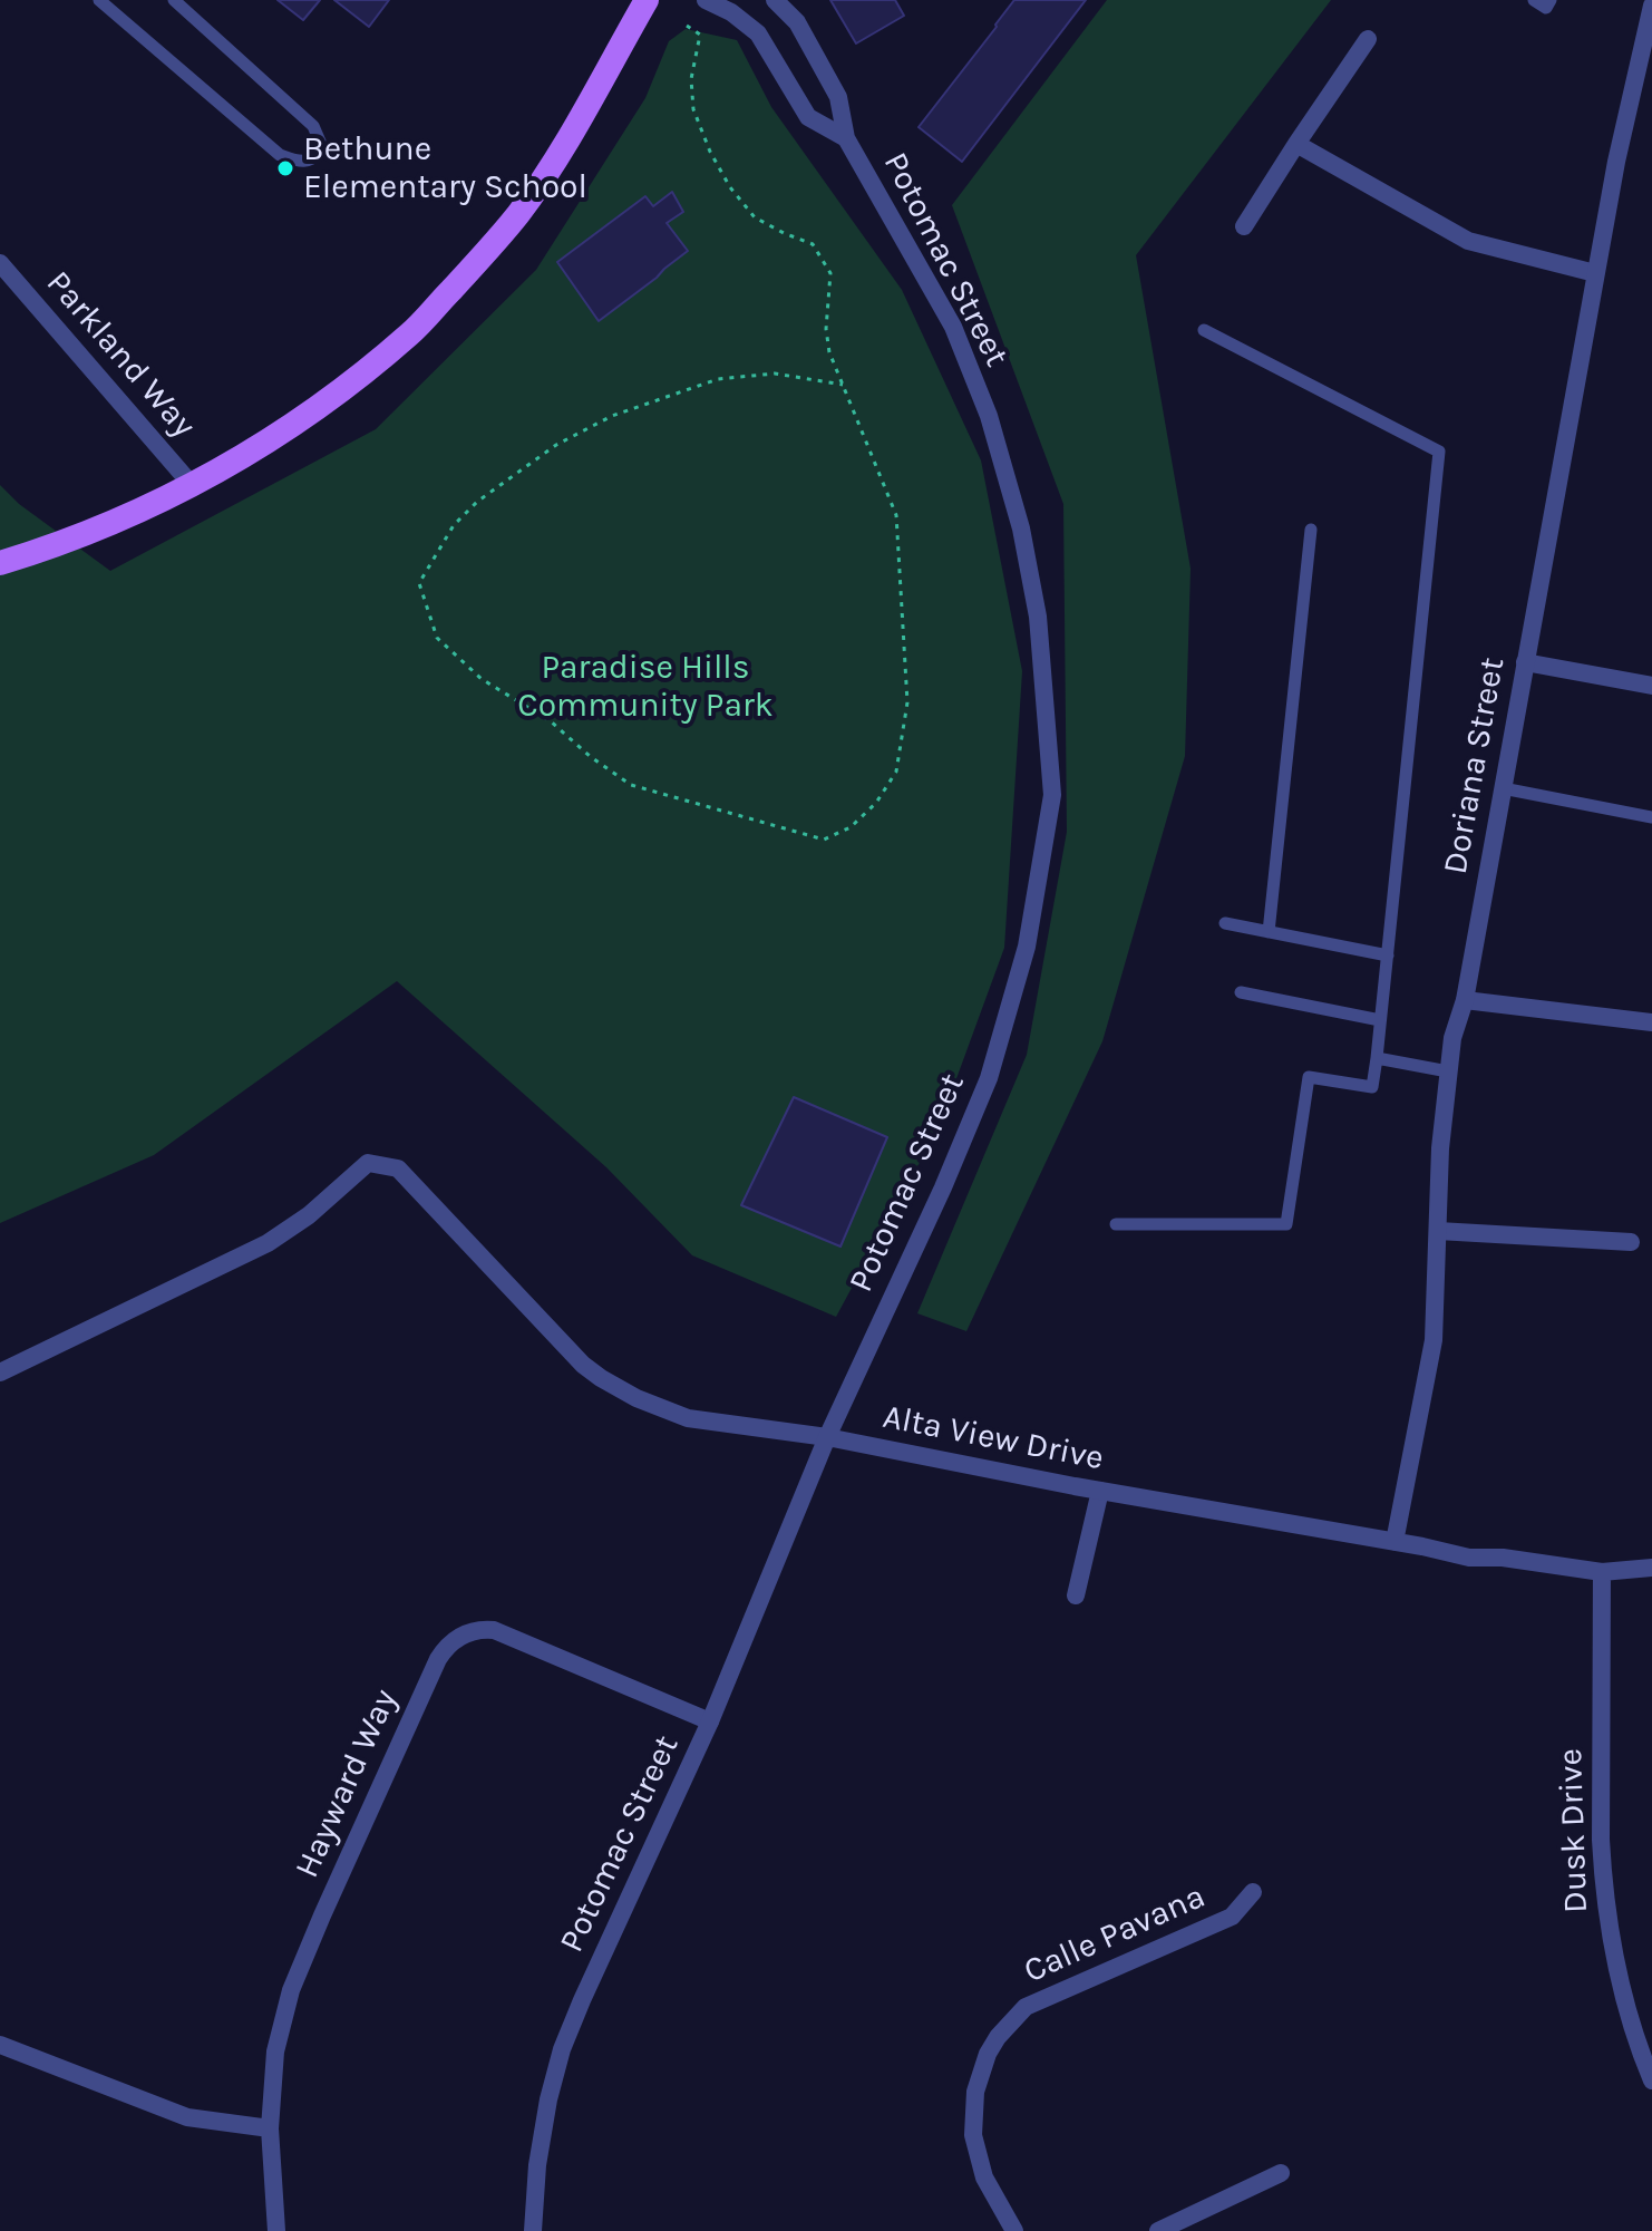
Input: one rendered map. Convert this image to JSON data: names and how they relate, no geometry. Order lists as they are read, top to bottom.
{
  "streets": {
    "street": [
      "Potomac Street",
      "Parkland Way",
      "Doriana Street",
      "Alta View Drive",
      "Hayward Way",
      "Dusk Drive",
      "Calle Pavana"
    ]
  },
  "crossings": [
    ["Potomac Street", "Alta View Drive"],
    ["Potomac Street", "Hayward Way"],
    ["Doriana Street", "Alta View Drive"],
    ["Alta View Drive", "Dusk Drive"]
  ],
  "parks": ["Paradise Hills Community Park"],
  "places": ["Bethune Elementary School"]
}
